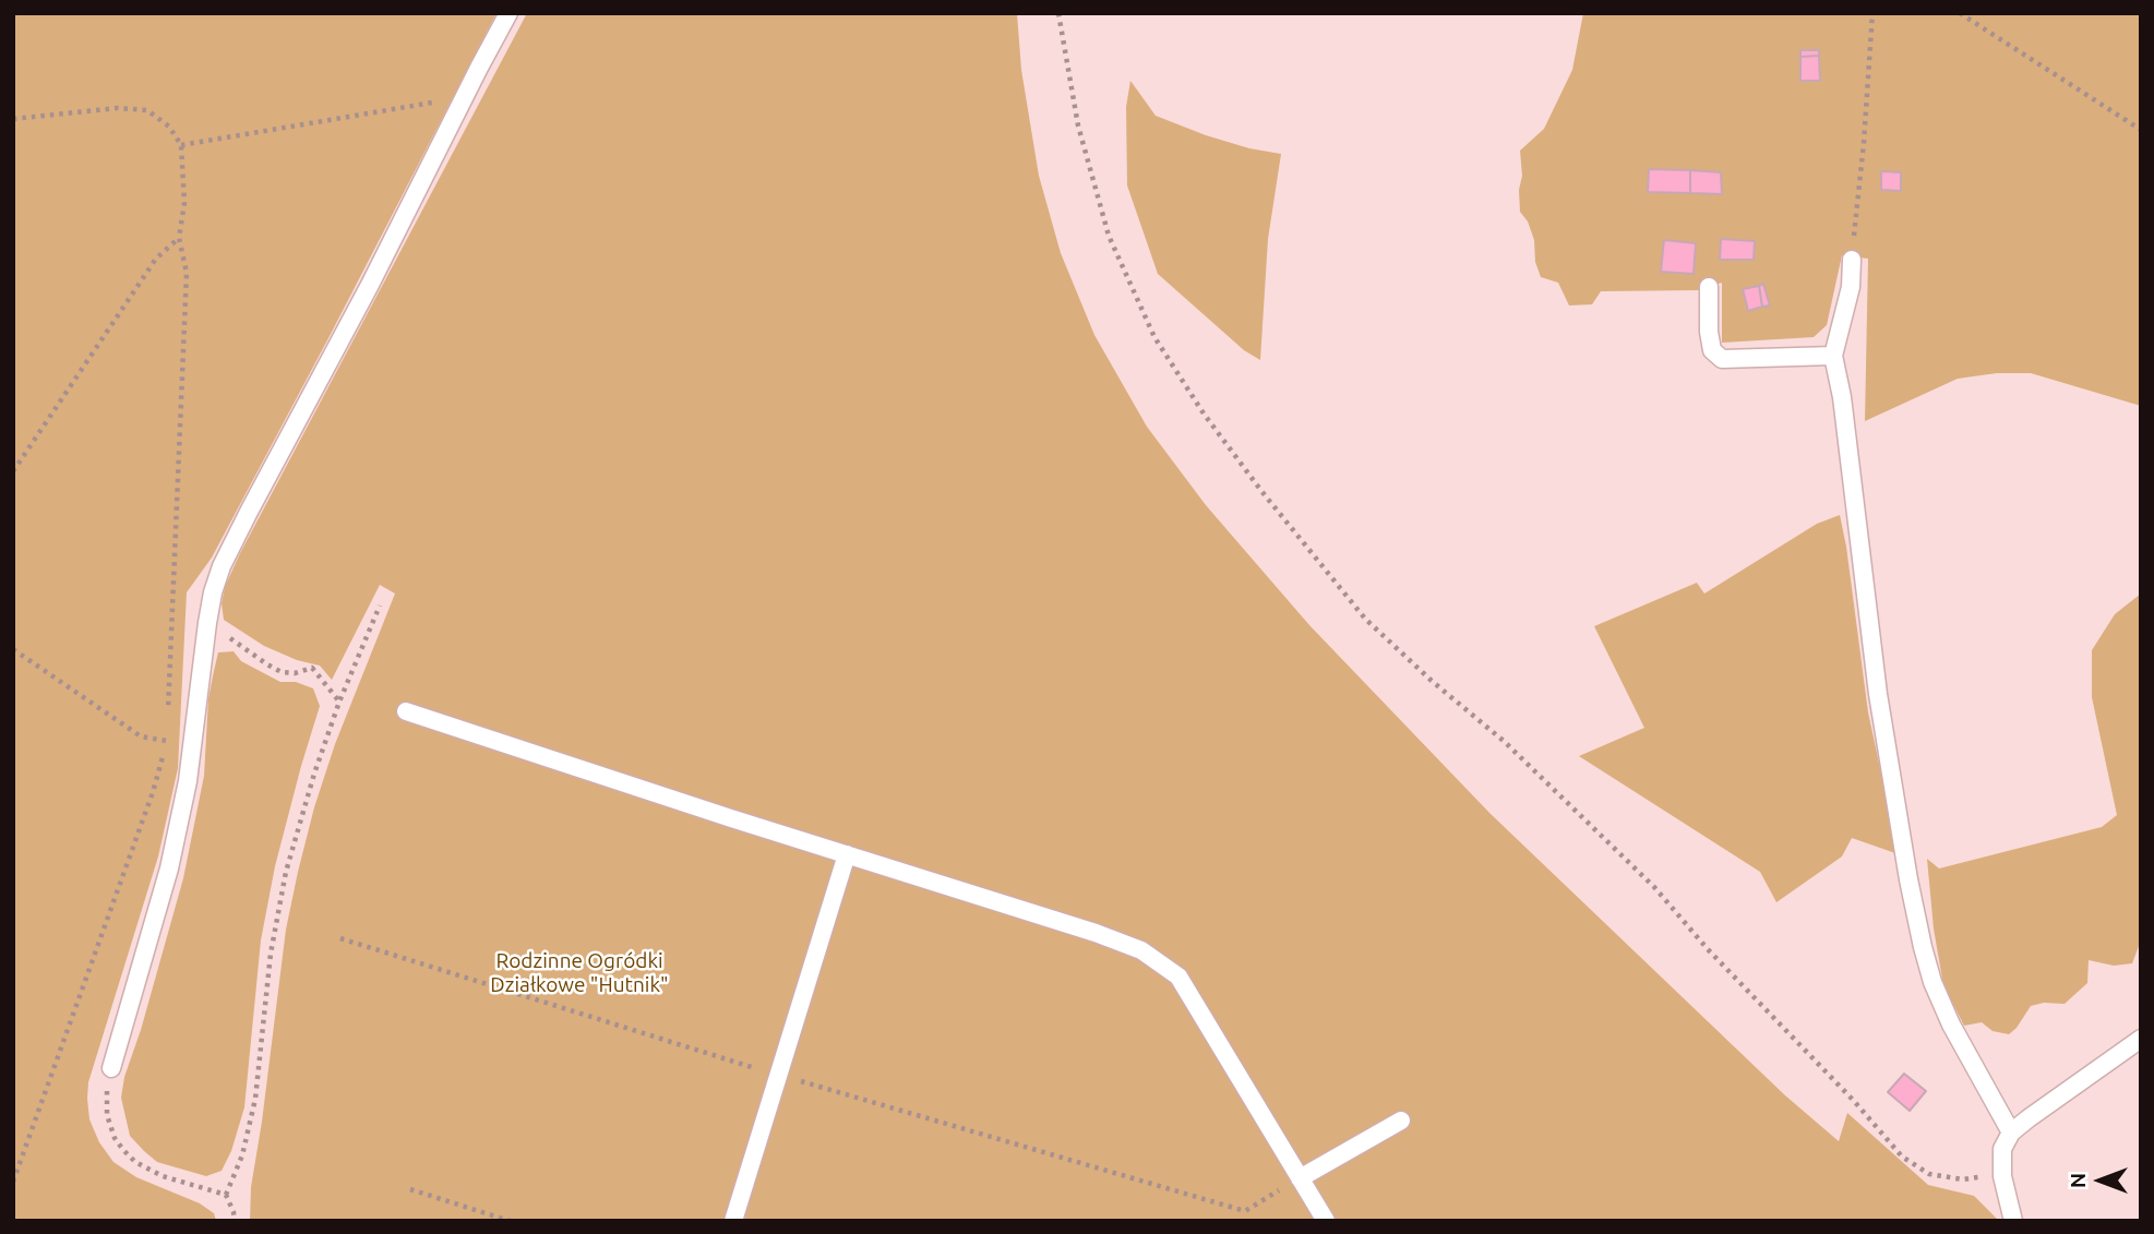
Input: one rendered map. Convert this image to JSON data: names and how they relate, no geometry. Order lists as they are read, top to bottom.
{
  "parks": ["Rodzinne Ogródki Działkowe \"Hutnik\""],
  "north": "left"
}
